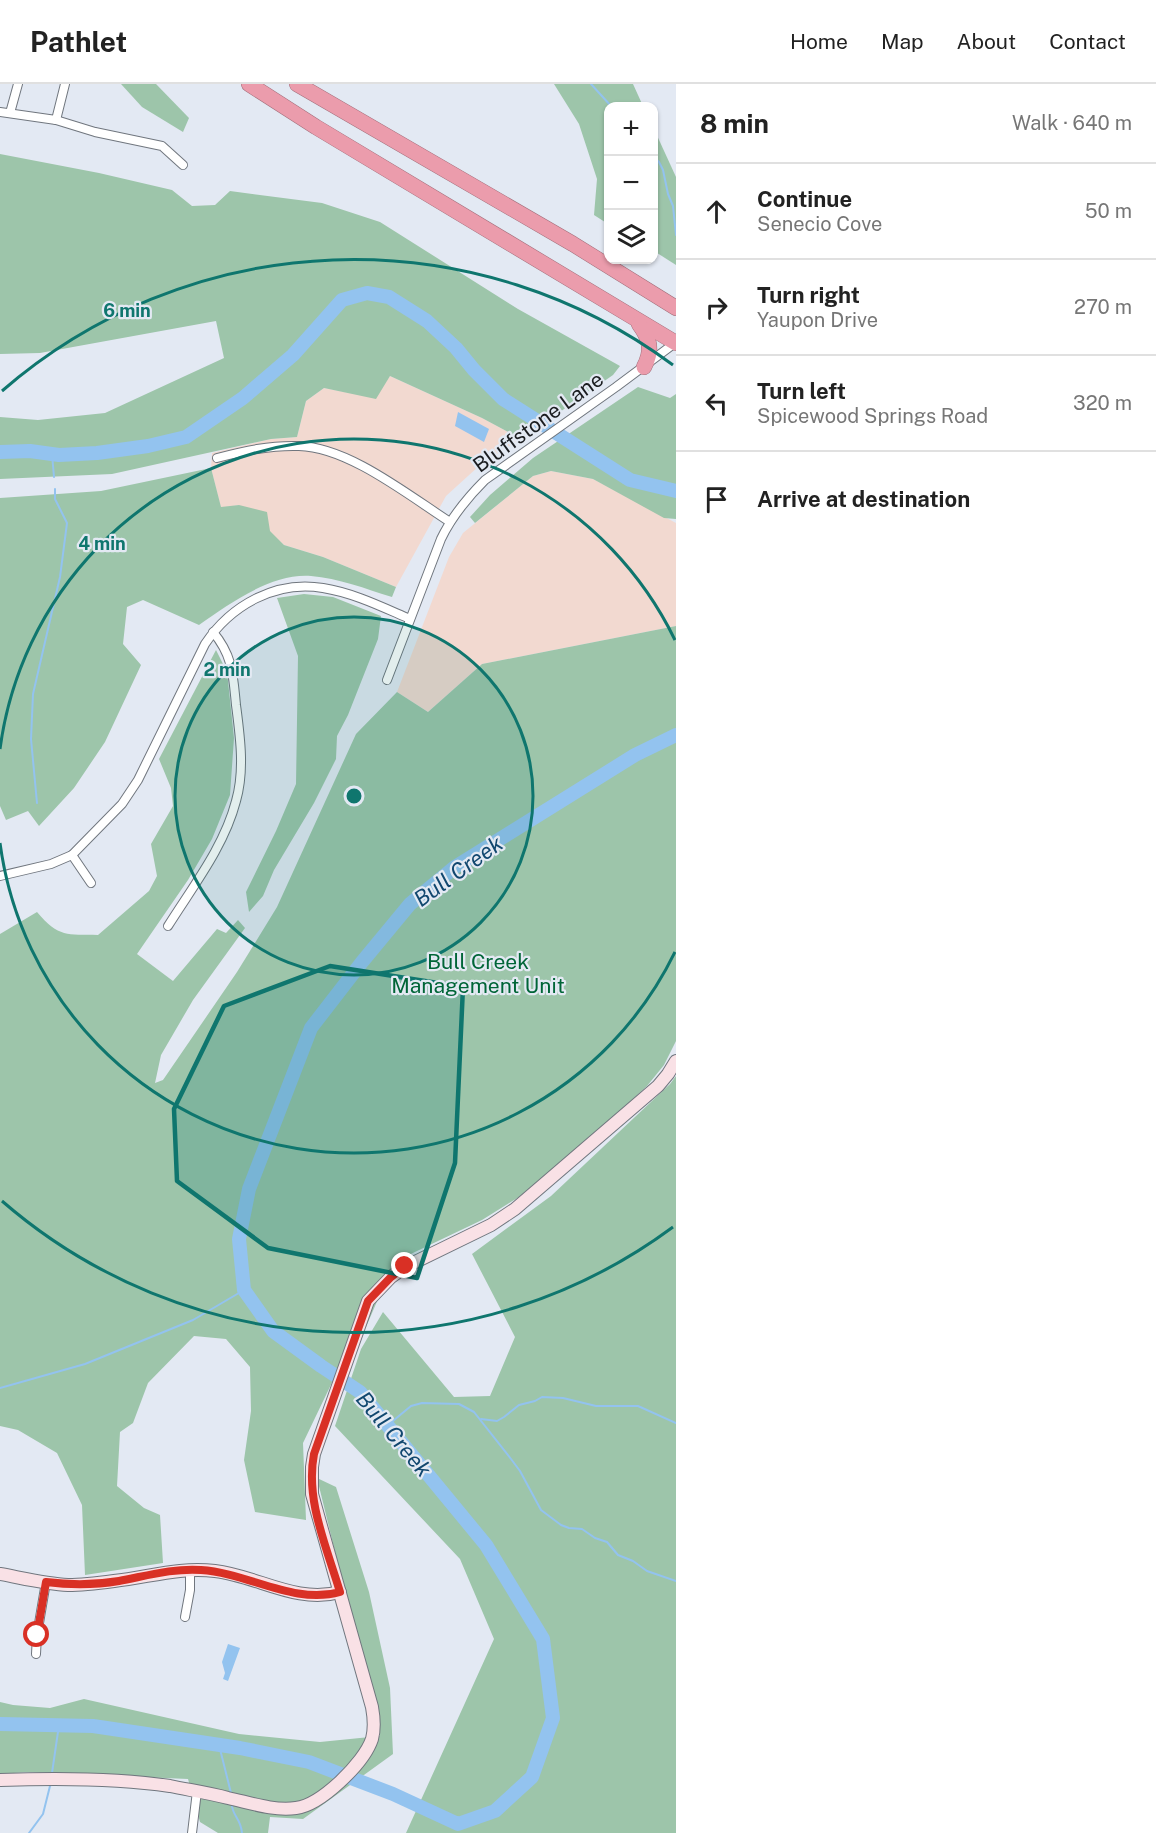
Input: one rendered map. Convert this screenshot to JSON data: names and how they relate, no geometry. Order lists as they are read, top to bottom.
{
  "streets": {
    "street": ["Bluffstone Lane"]
  },
  "water": ["Bull Creek"],
  "parks": ["Bull Creek Management Unit"],
  "page": {
    "header": "Pathlet",
    "nav": [
      "Home",
      "Map",
      "About",
      "Contact"
    ],
    "heading": ["8 min", "Walk · 640 m"],
    "map_buttons": ["+", "−"],
    "list": [
      ["Continue", "Senecio Cove", "50 m"],
      ["Turn right", "Yaupon Drive", "270 m"],
      ["Turn left", "Spicewood Springs Road", "320 m"],
      "Arrive at destination"
    ]
  },
  "rings": ["6 min", "4 min", "2 min"]
}
